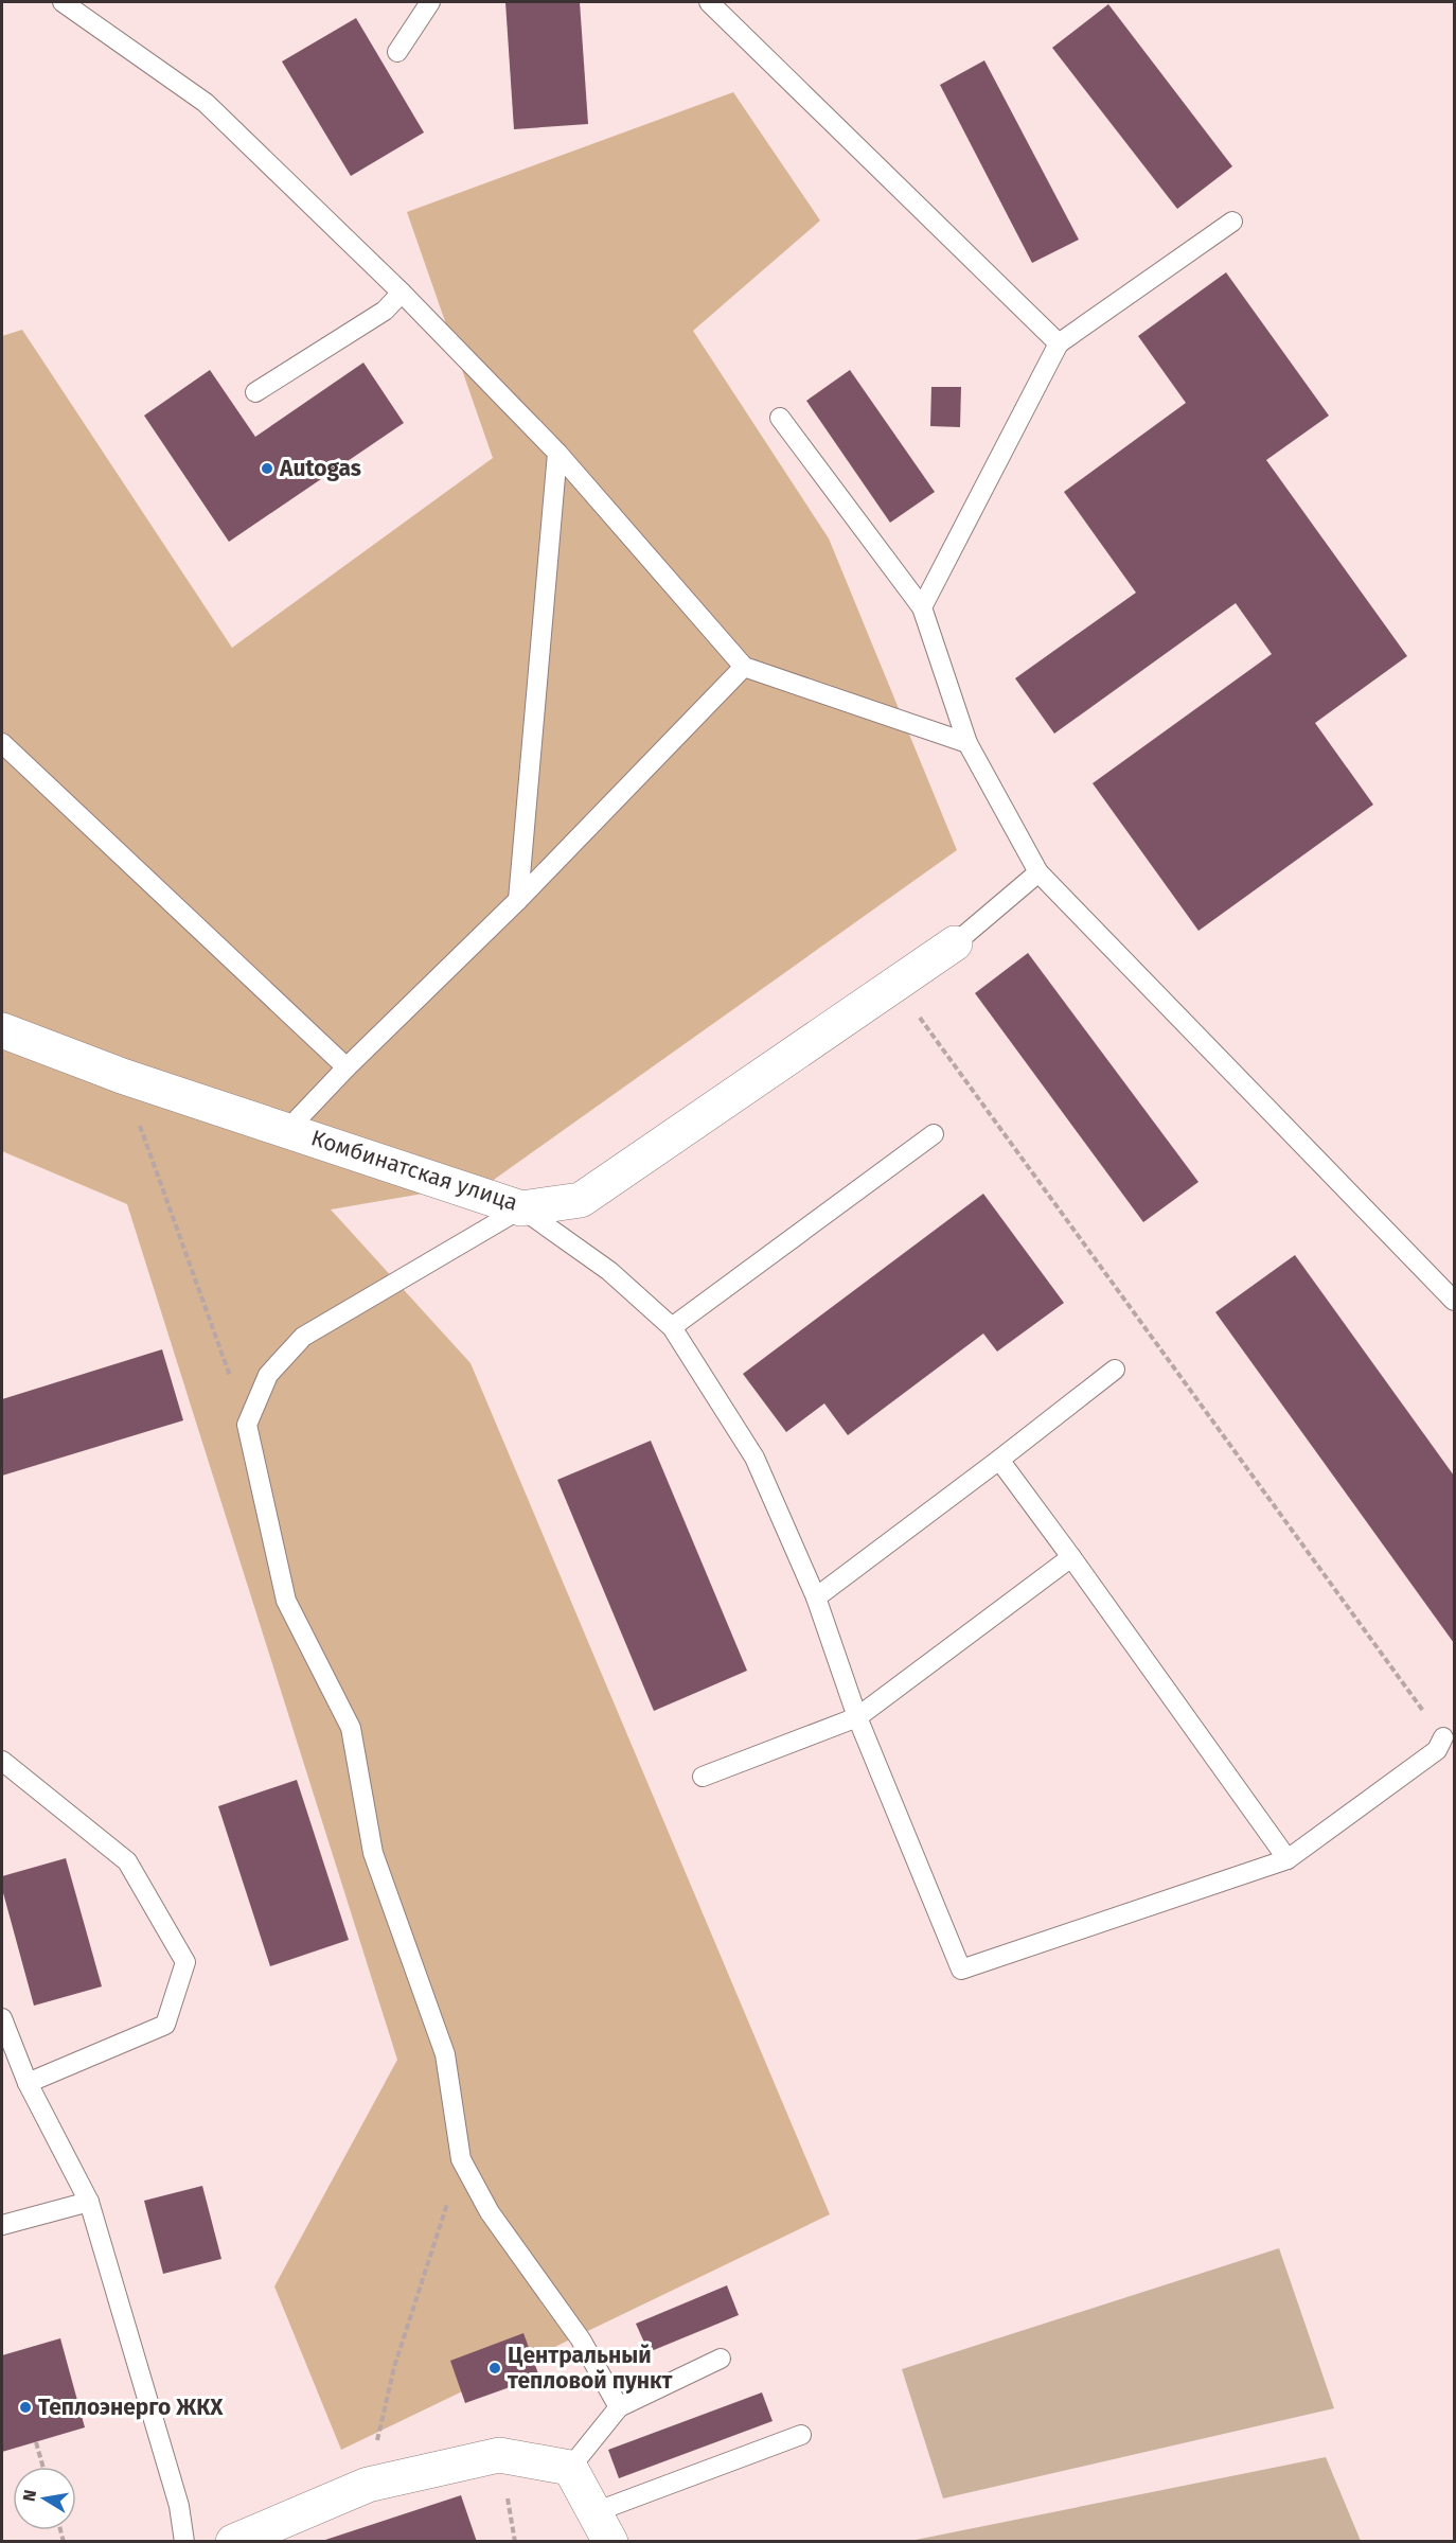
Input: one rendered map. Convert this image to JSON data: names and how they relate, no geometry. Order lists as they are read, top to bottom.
{
  "streets": {
    "street": ["Комбинатская улица"]
  },
  "places": ["Autogas", "Центральный тепловой пункт", "Теплоэнерго ЖКХ"],
  "north": "left"
}
